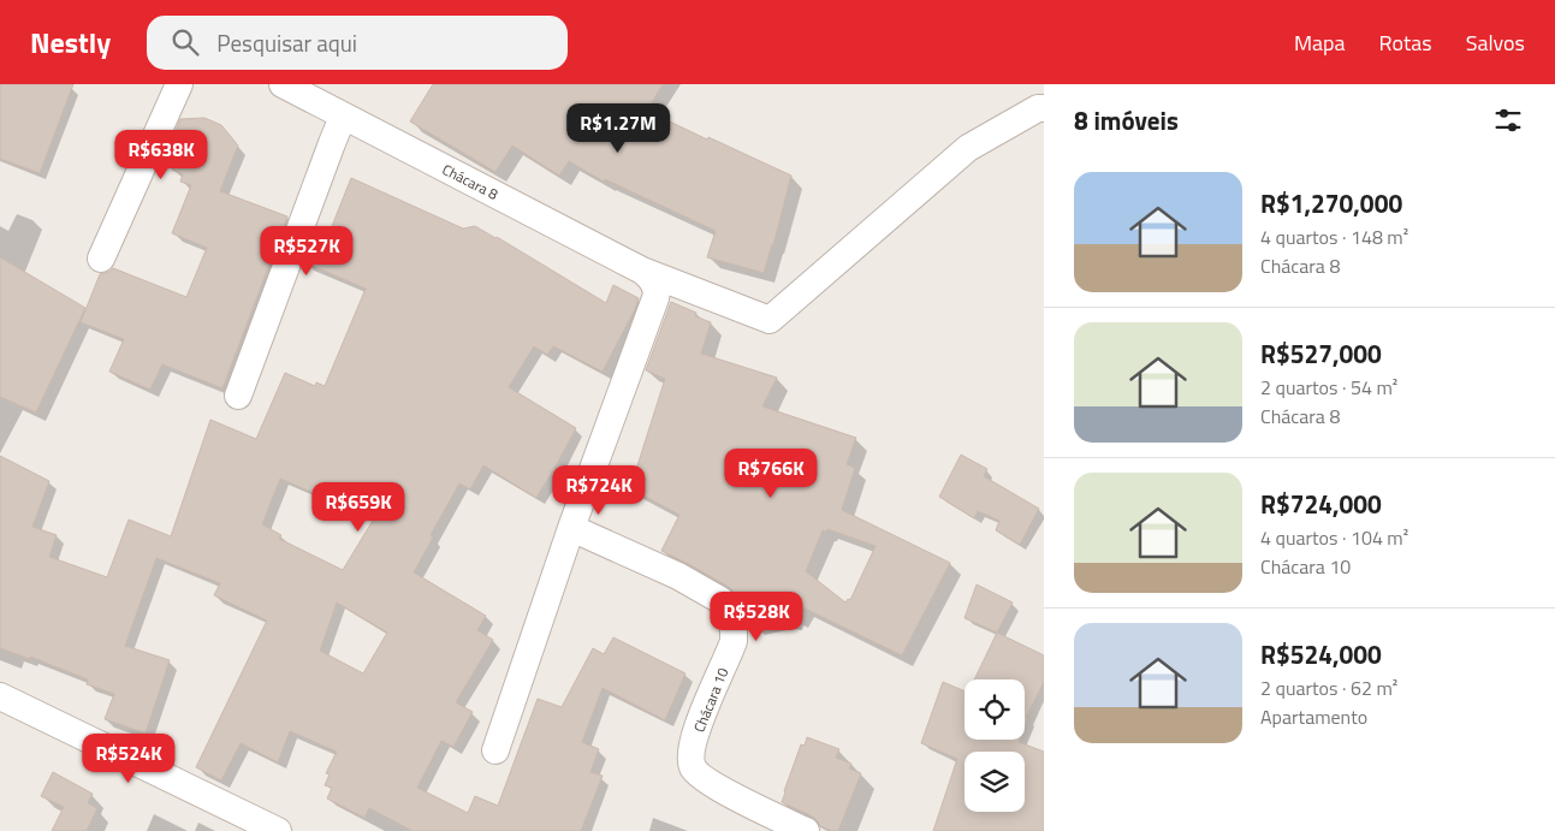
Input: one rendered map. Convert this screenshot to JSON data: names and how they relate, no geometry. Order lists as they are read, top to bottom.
{
  "streets": {
    "street": ["Chácara 8", "Chácara 10"]
  },
  "page": {
    "header": "Nestly",
    "search": "Pesquisar aqui",
    "nav": ["Mapa", "Rotas", "Salvos"],
    "heading": "8 imóveis",
    "price": [
      "R$1.27M",
      "R$638K",
      "R$527K",
      "R$766K",
      "R$724K",
      "R$659K",
      "R$528K",
      "R$524K"
    ],
    "list": [
      {
        "name": "R$1,270,000",
        "note": "4 quartos · 148 m² · Chácara 8"
      },
      {
        "name": "R$527,000",
        "note": "2 quartos · 54 m² · Chácara 8"
      },
      {
        "name": "R$724,000",
        "note": "4 quartos · 104 m² · Chácara 10"
      },
      {
        "name": "R$524,000",
        "note": "2 quartos · 62 m² · Apartamento"
      }
    ]
  }
}
